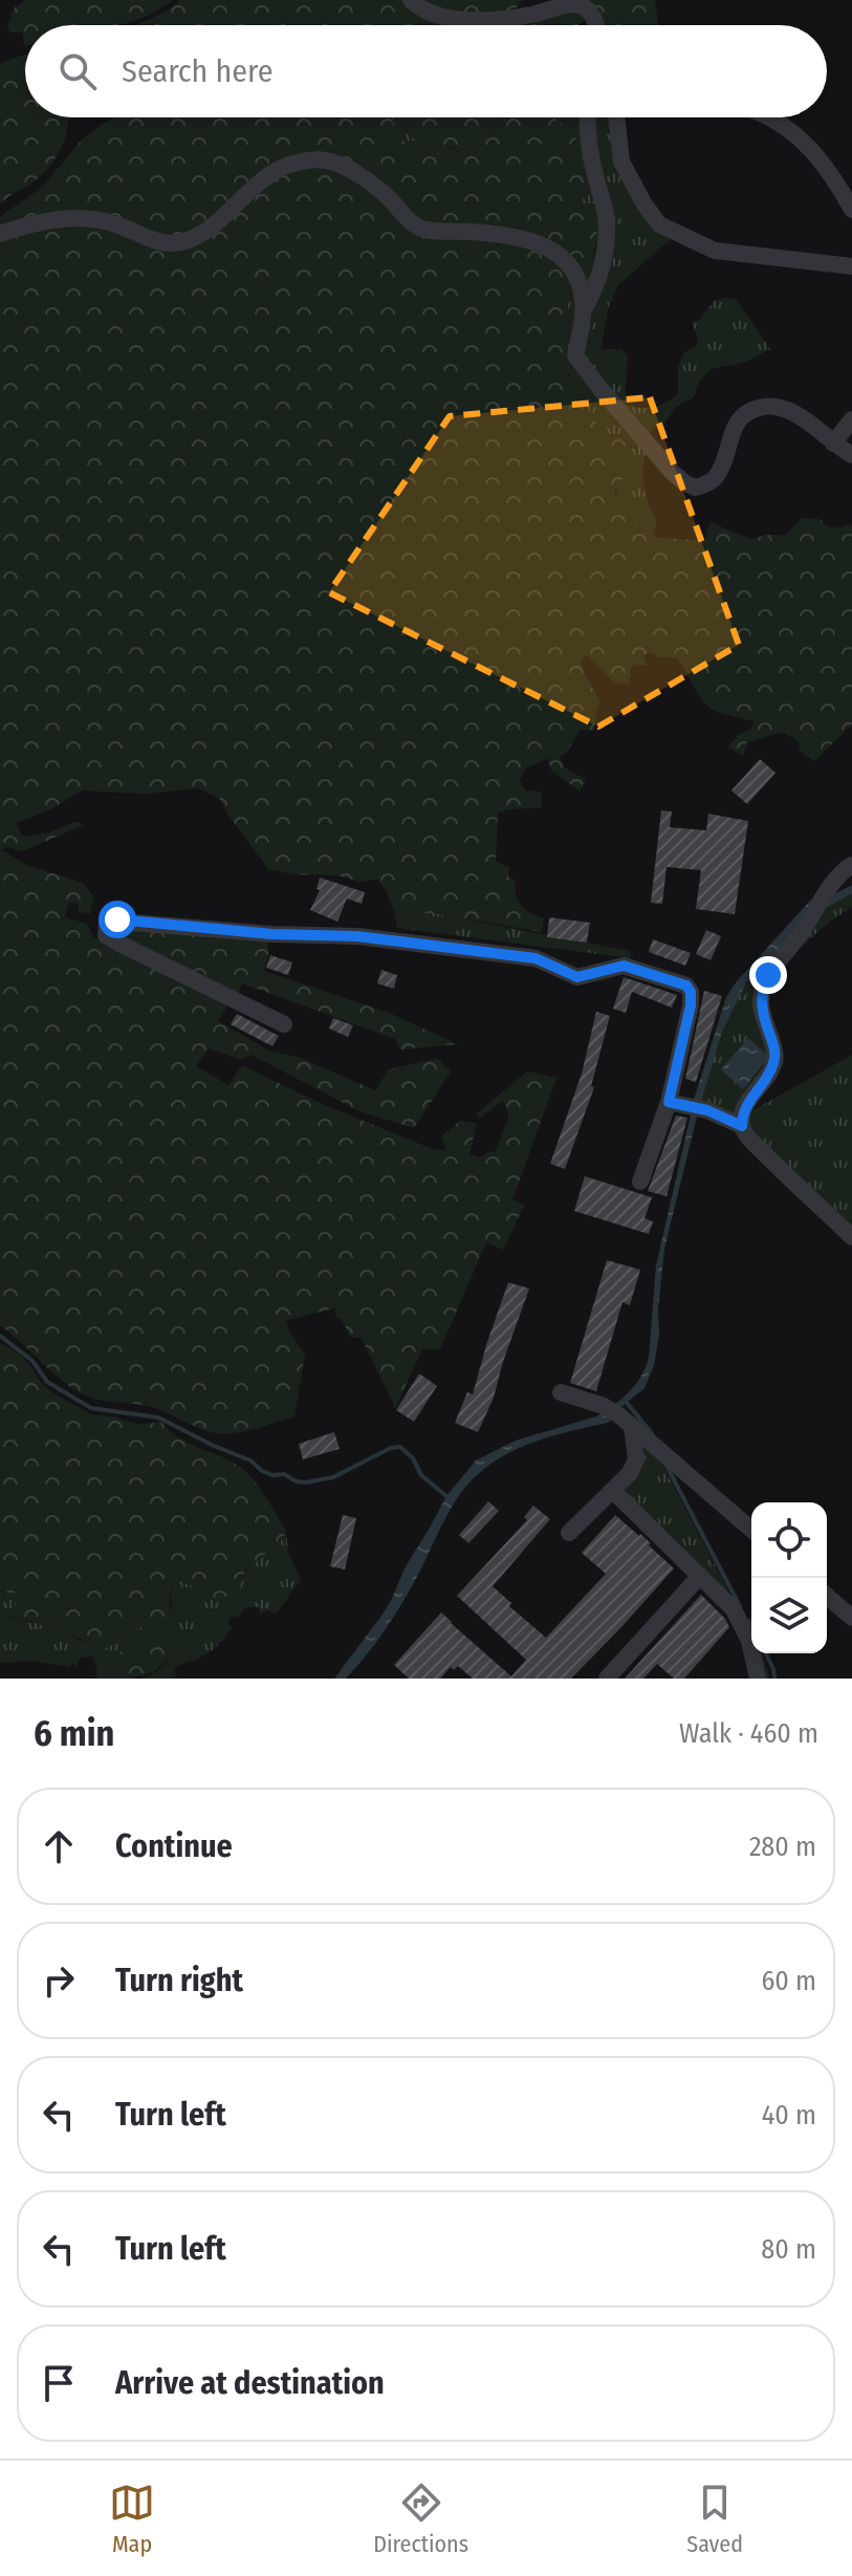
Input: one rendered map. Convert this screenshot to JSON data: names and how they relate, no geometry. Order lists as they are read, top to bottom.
{
  "page": {
    "search": "Search here",
    "heading": ["6 min", "Walk · 460 m"],
    "list": [
      ["Continue", "280 m"],
      ["Turn right", "60 m"],
      ["Turn left", "40 m"],
      ["Turn left", "80 m"],
      "Arrive at destination"
    ],
    "nav": ["Map", "Directions", "Saved"]
  }
}
